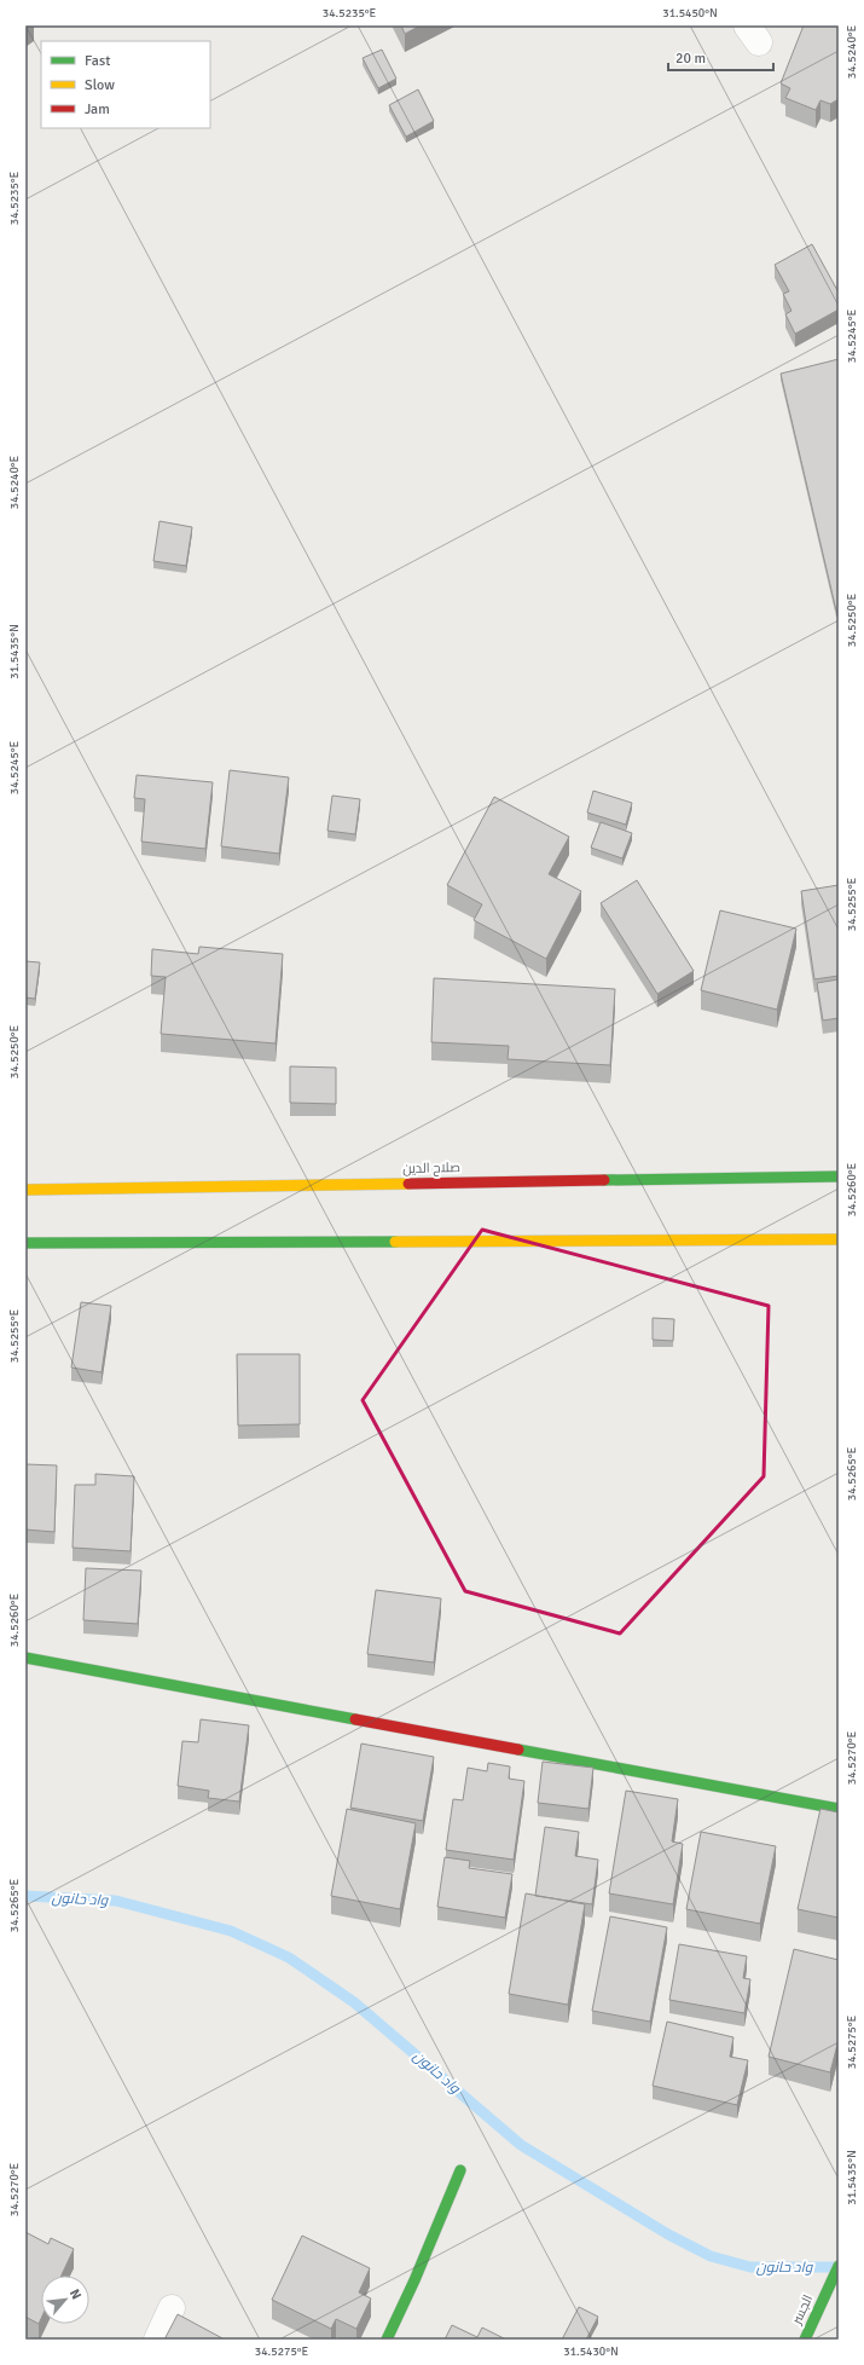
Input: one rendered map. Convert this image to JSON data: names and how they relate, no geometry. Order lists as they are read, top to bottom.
{
  "streets": {
    "main road": ["صلاح الدين", "الجسر"]
  },
  "water": ["واد حانون"],
  "legend": ["Fast", "Slow", "Jam"],
  "scale_bar": "20 m",
  "north": "top right",
  "coordinates": [
    "34.5235°E",
    "31.5450°N",
    "34.5240°E",
    "34.5245°E",
    "34.5250°E",
    "31.5435°N",
    "34.5255°E",
    "34.5260°E",
    "34.5265°E",
    "34.5270°E",
    "34.5275°E",
    "31.5430°N"
  ]
}
